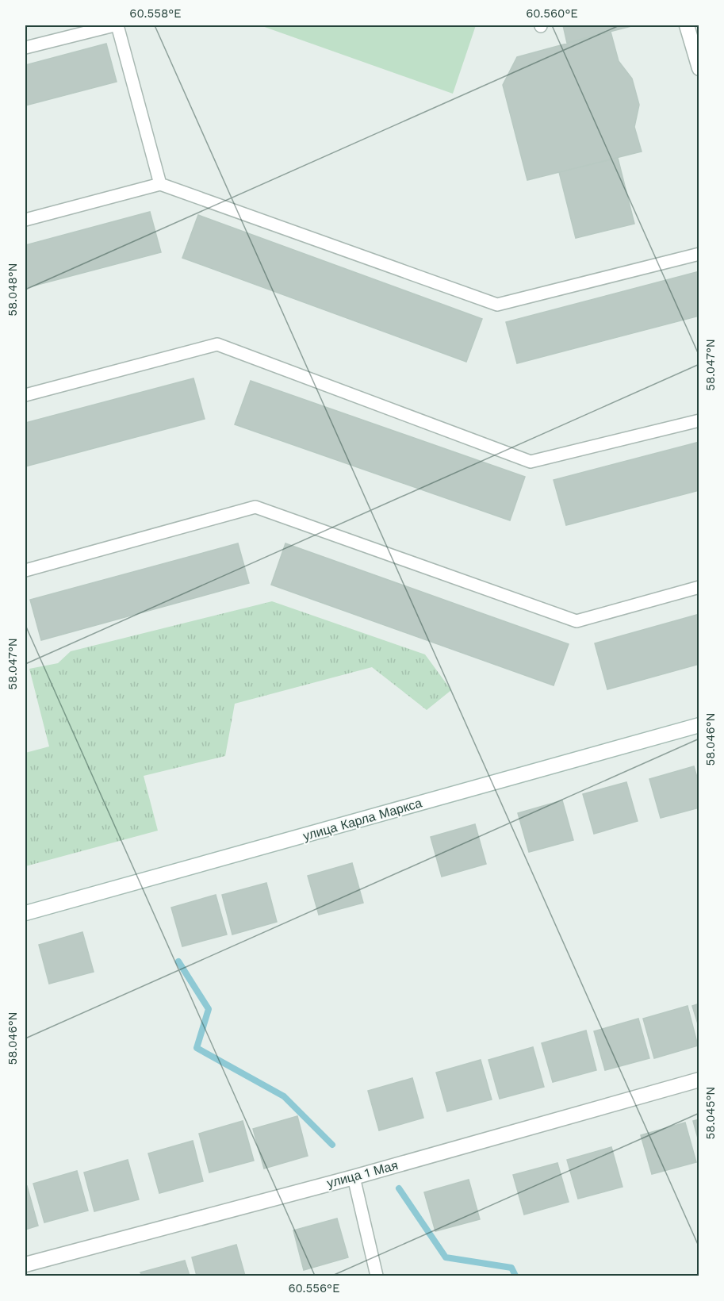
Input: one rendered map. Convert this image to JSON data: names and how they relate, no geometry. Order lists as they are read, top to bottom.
{
  "streets": {
    "street": ["улица Карла Маркса", "улица 1 Мая"]
  },
  "coordinates": [
    "60.558°E",
    "60.560°E",
    "58.048°N",
    "58.047°N",
    "58.046°N",
    "58.045°N",
    "60.556°E"
  ]
}
